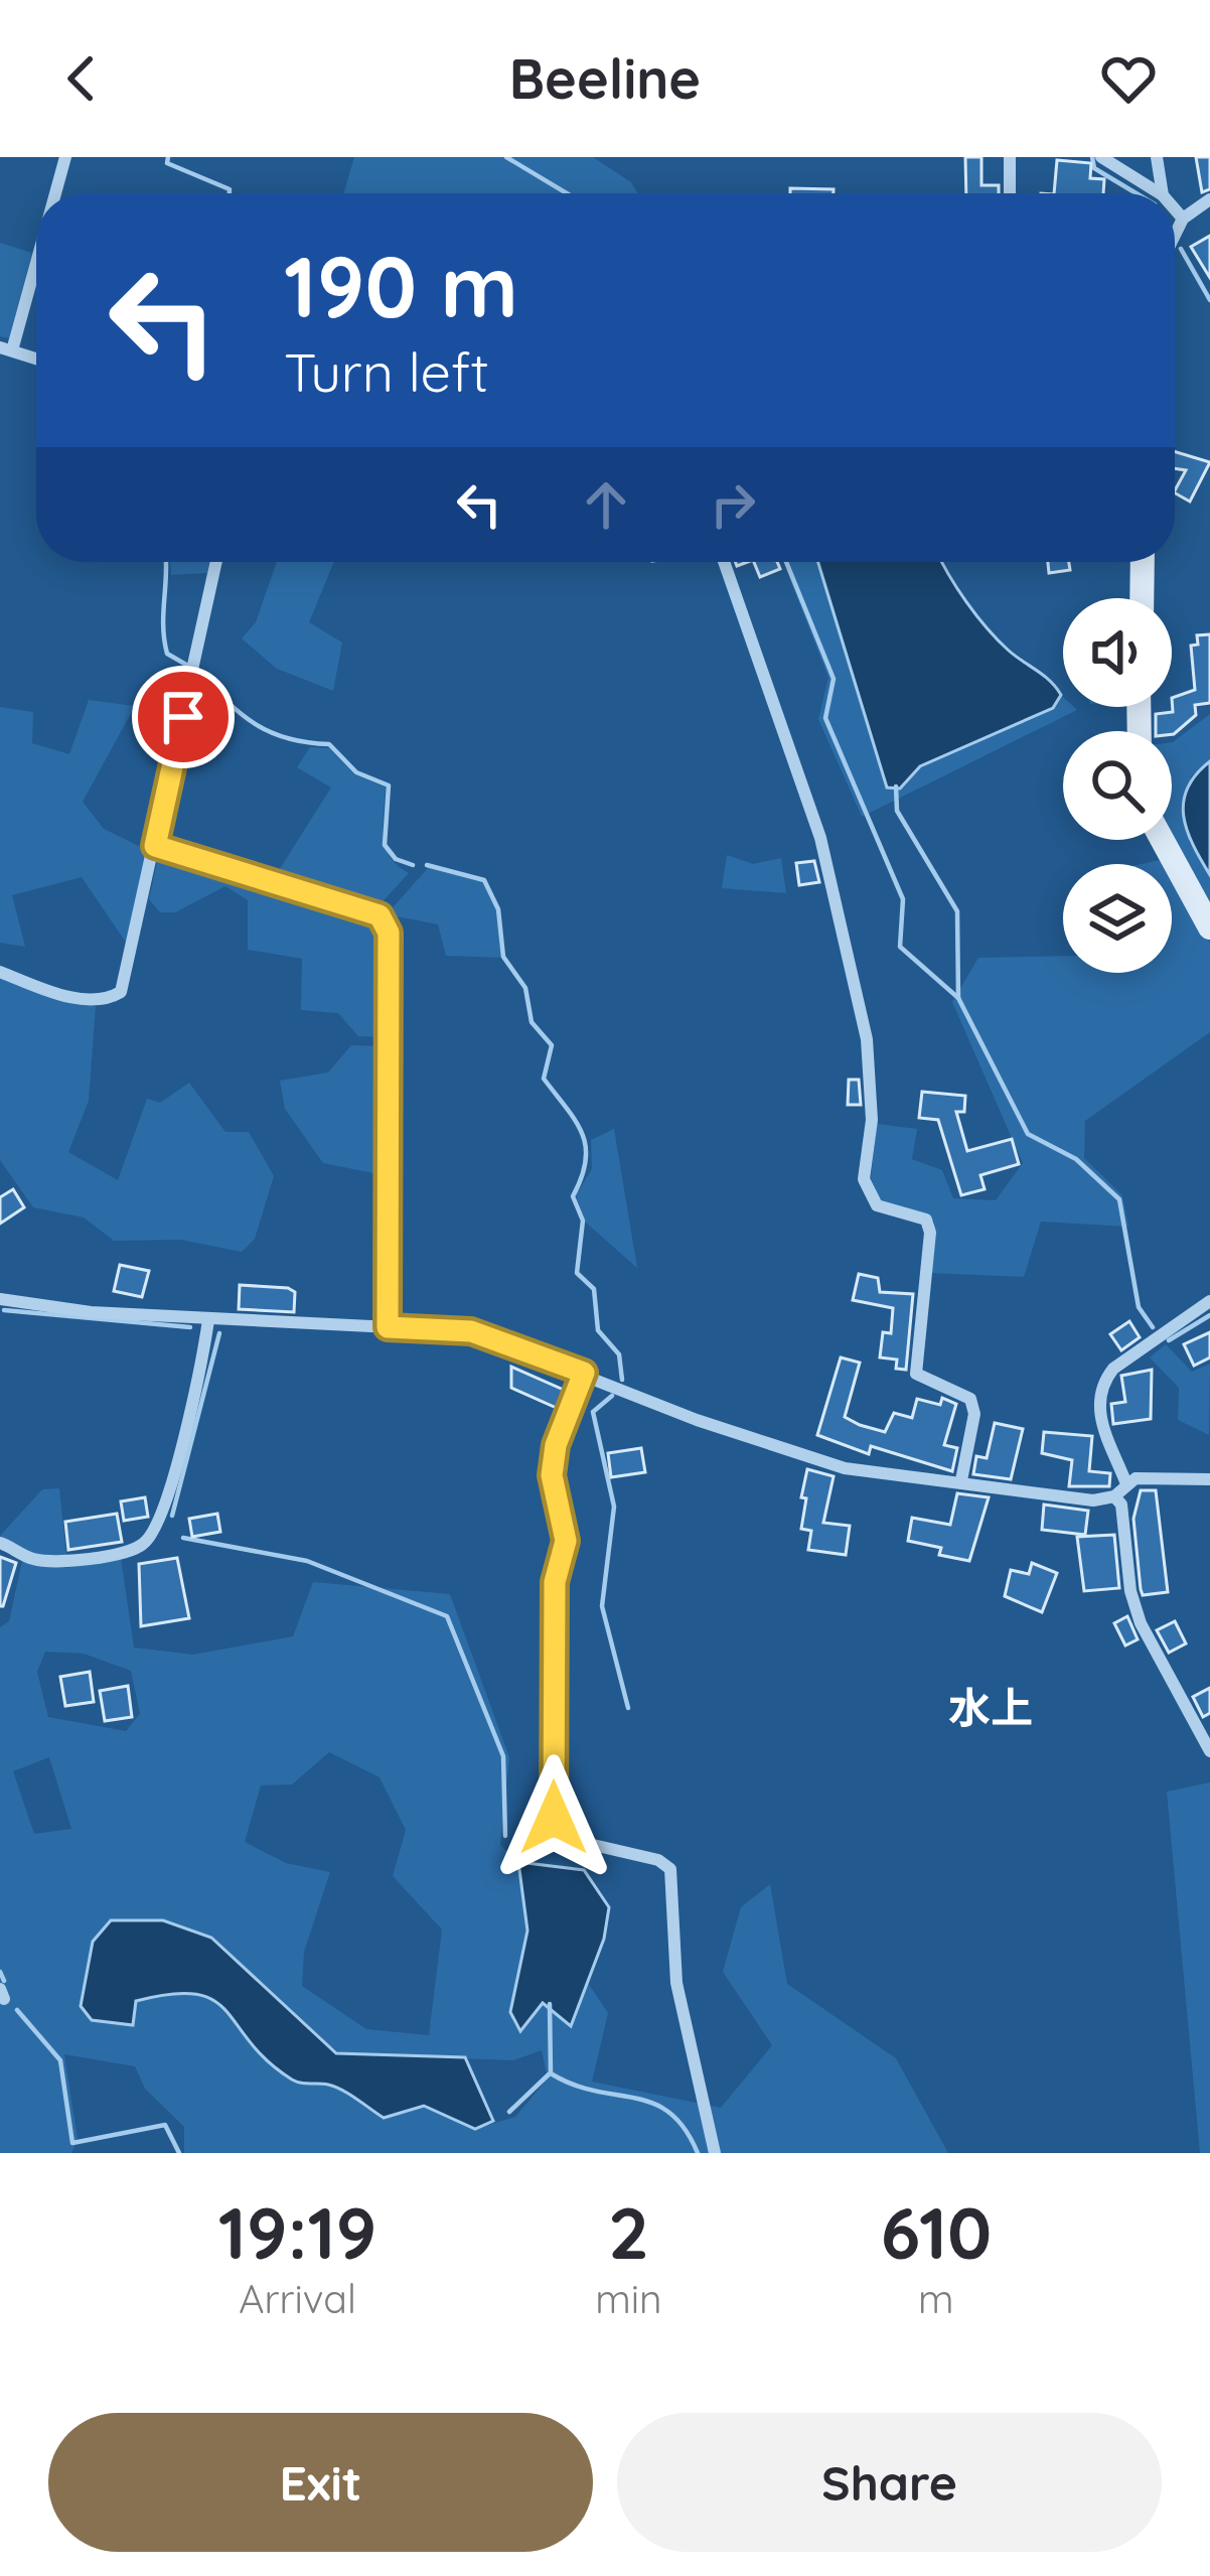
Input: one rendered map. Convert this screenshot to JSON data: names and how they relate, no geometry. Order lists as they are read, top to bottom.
{
  "districts": ["水上"],
  "page": {
    "header": "Beeline",
    "turn": ["190 m", "Turn left"],
    "eta": [
      "19:19",
      "Arrival",
      "2",
      "min",
      "610",
      "m"
    ],
    "buttons": ["Exit", "Share"]
  }
}
